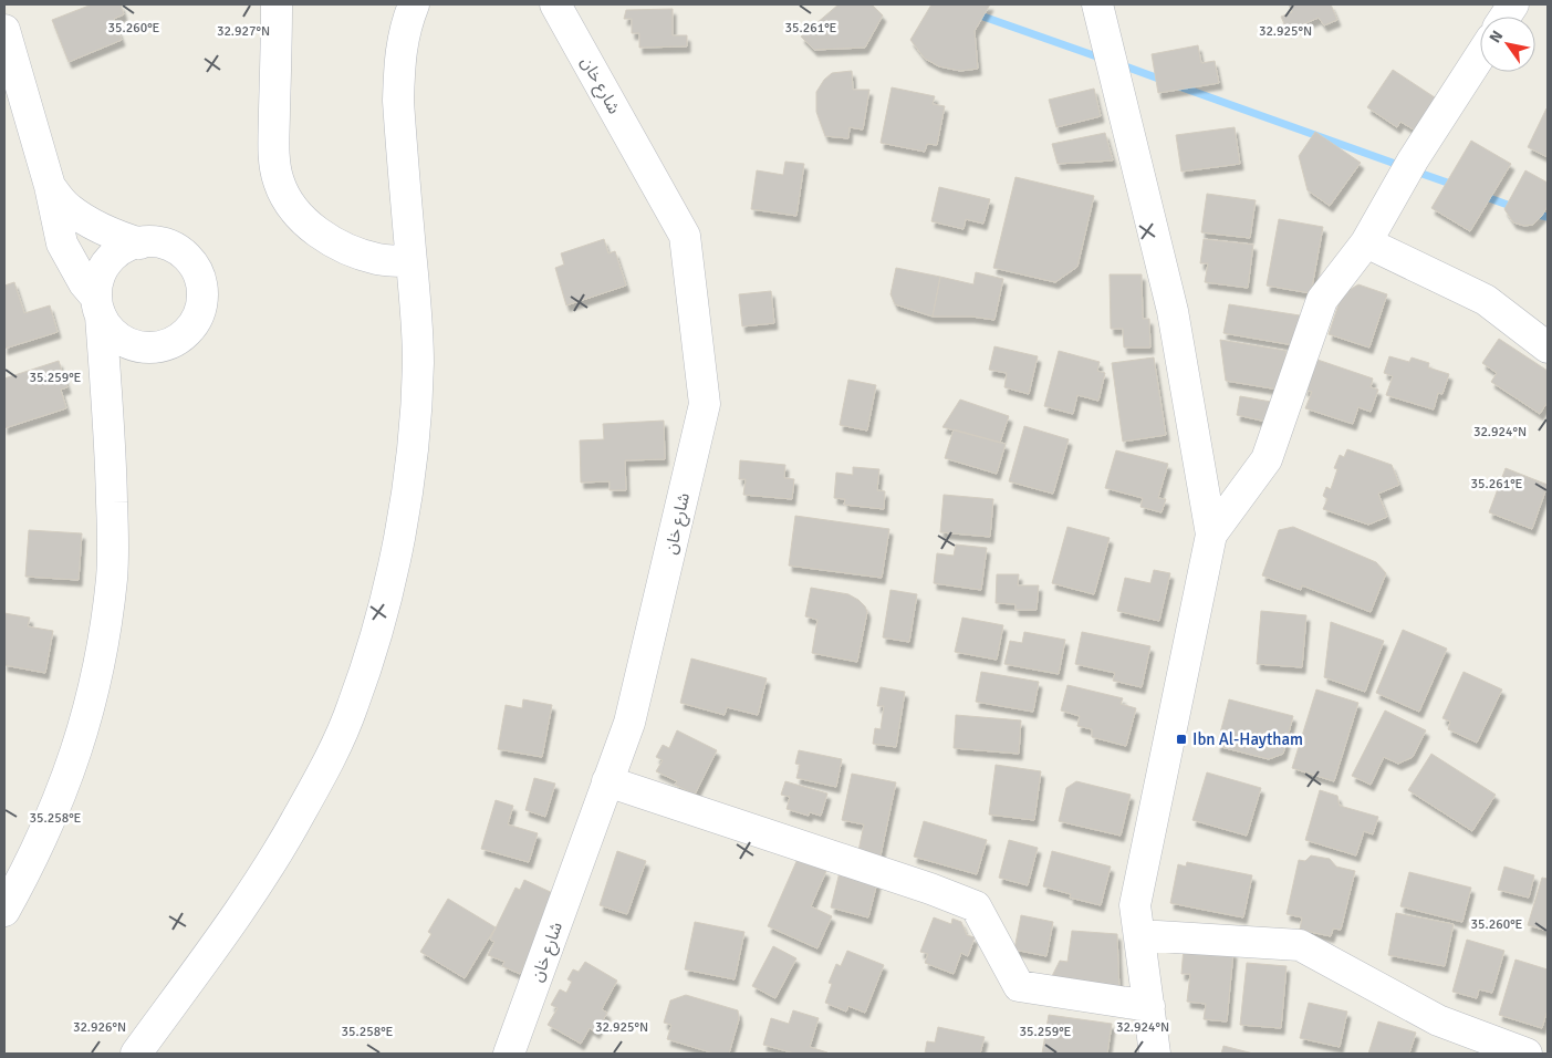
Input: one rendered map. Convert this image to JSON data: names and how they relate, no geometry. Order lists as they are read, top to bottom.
{
  "streets": {
    "street": ["شارع خان"]
  },
  "places": {
    "transit": ["Ibn Al-Haytham"]
  },
  "north": "top left",
  "coordinates": [
    "35.260°E",
    "35.261°E",
    "32.927°N",
    "32.925°N",
    "35.259°E",
    "32.924°N",
    "35.258°E",
    "32.926°N"
  ]
}
